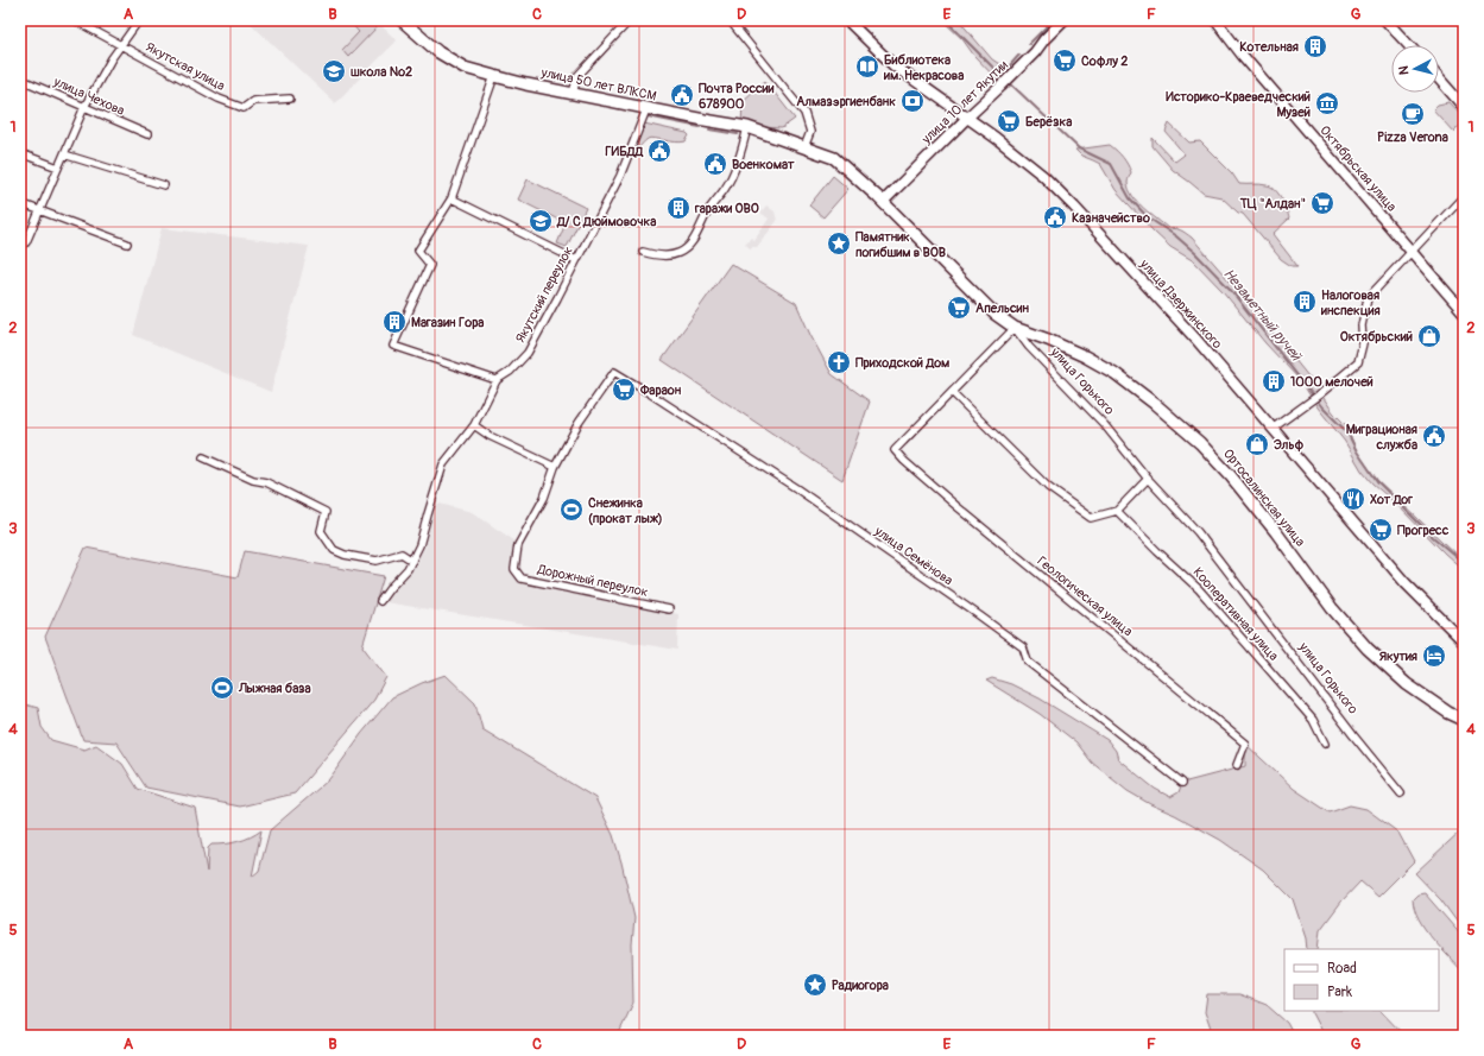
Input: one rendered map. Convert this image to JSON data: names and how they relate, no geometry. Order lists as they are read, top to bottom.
{
  "streets": {
    "main road": ["улица 50 лет ВЛКСМ", "улица Горького", "Ортосалинская улица"],
    "street": [
      "Якутская улица",
      "улица Чехова",
      "улица 10 лет Якутии",
      "Октябрьская улица",
      "Якутский переулок",
      "улица Дзержинского",
      "улица Семёнова",
      "Дорожный переулок",
      "Геологическая улица",
      "Кооперативная улица"
    ]
  },
  "crossings": [
    ["улица 50 лет ВЛКСМ", "Якутский переулок"],
    ["улица 50 лет ВЛКСМ", "улица Горького"],
    ["улица 10 лет Якутии", "улица Дзержинского"],
    ["улица 10 лет Якутии", "улица Горького"],
    ["улица Горького", "Ортосалинская улица"],
    ["улица Семёнова", "Дорожный переулок"]
  ],
  "water": ["Незаметный ручей"],
  "places": {
    "building": [
      "Котельная",
      "гаражи ОВО",
      "Налоговая инспекция",
      "Магазин Гора",
      "1000 мелочей"
    ],
    "supermarket": [
      "Софлу 2",
      "Берёзка",
      "ТЦ \"Алдан\"",
      "Апельсин",
      "Фараон",
      "Прогресс"
    ],
    "library": ["Библиотека им. Некрасова"],
    "school or university": ["школа №2", "Д/ С Дюймовочка"],
    "public building": [
      "Почта России 678900",
      "ГИБДД",
      "Военкомат",
      "Казначейство",
      "Миграционая служба"
    ],
    "bank": ["Алмазэргиенбанк"],
    "museum": ["Историко-Краеведческий Музей"],
    "cafe": ["Pizza Verona"],
    "place": ["Памятник погибшим в ВОВ", "Радиогора"],
    "shop": ["Октябрьский", "Эльф"],
    "church": ["Приходской Дом"],
    "restaurant": ["Хот Дог"],
    "sports": ["Снежинка (прокат лыж)", "Лыжная база"],
    "hotel": ["Якутия"]
  },
  "legend": ["Road", "Park"],
  "north": "left",
  "grid": {
    "columns": [
      "A",
      "B",
      "C",
      "D",
      "E",
      "F",
      "G"
    ],
    "rows": [
      "1",
      "2",
      "3",
      "4",
      "5"
    ]
  }
}
